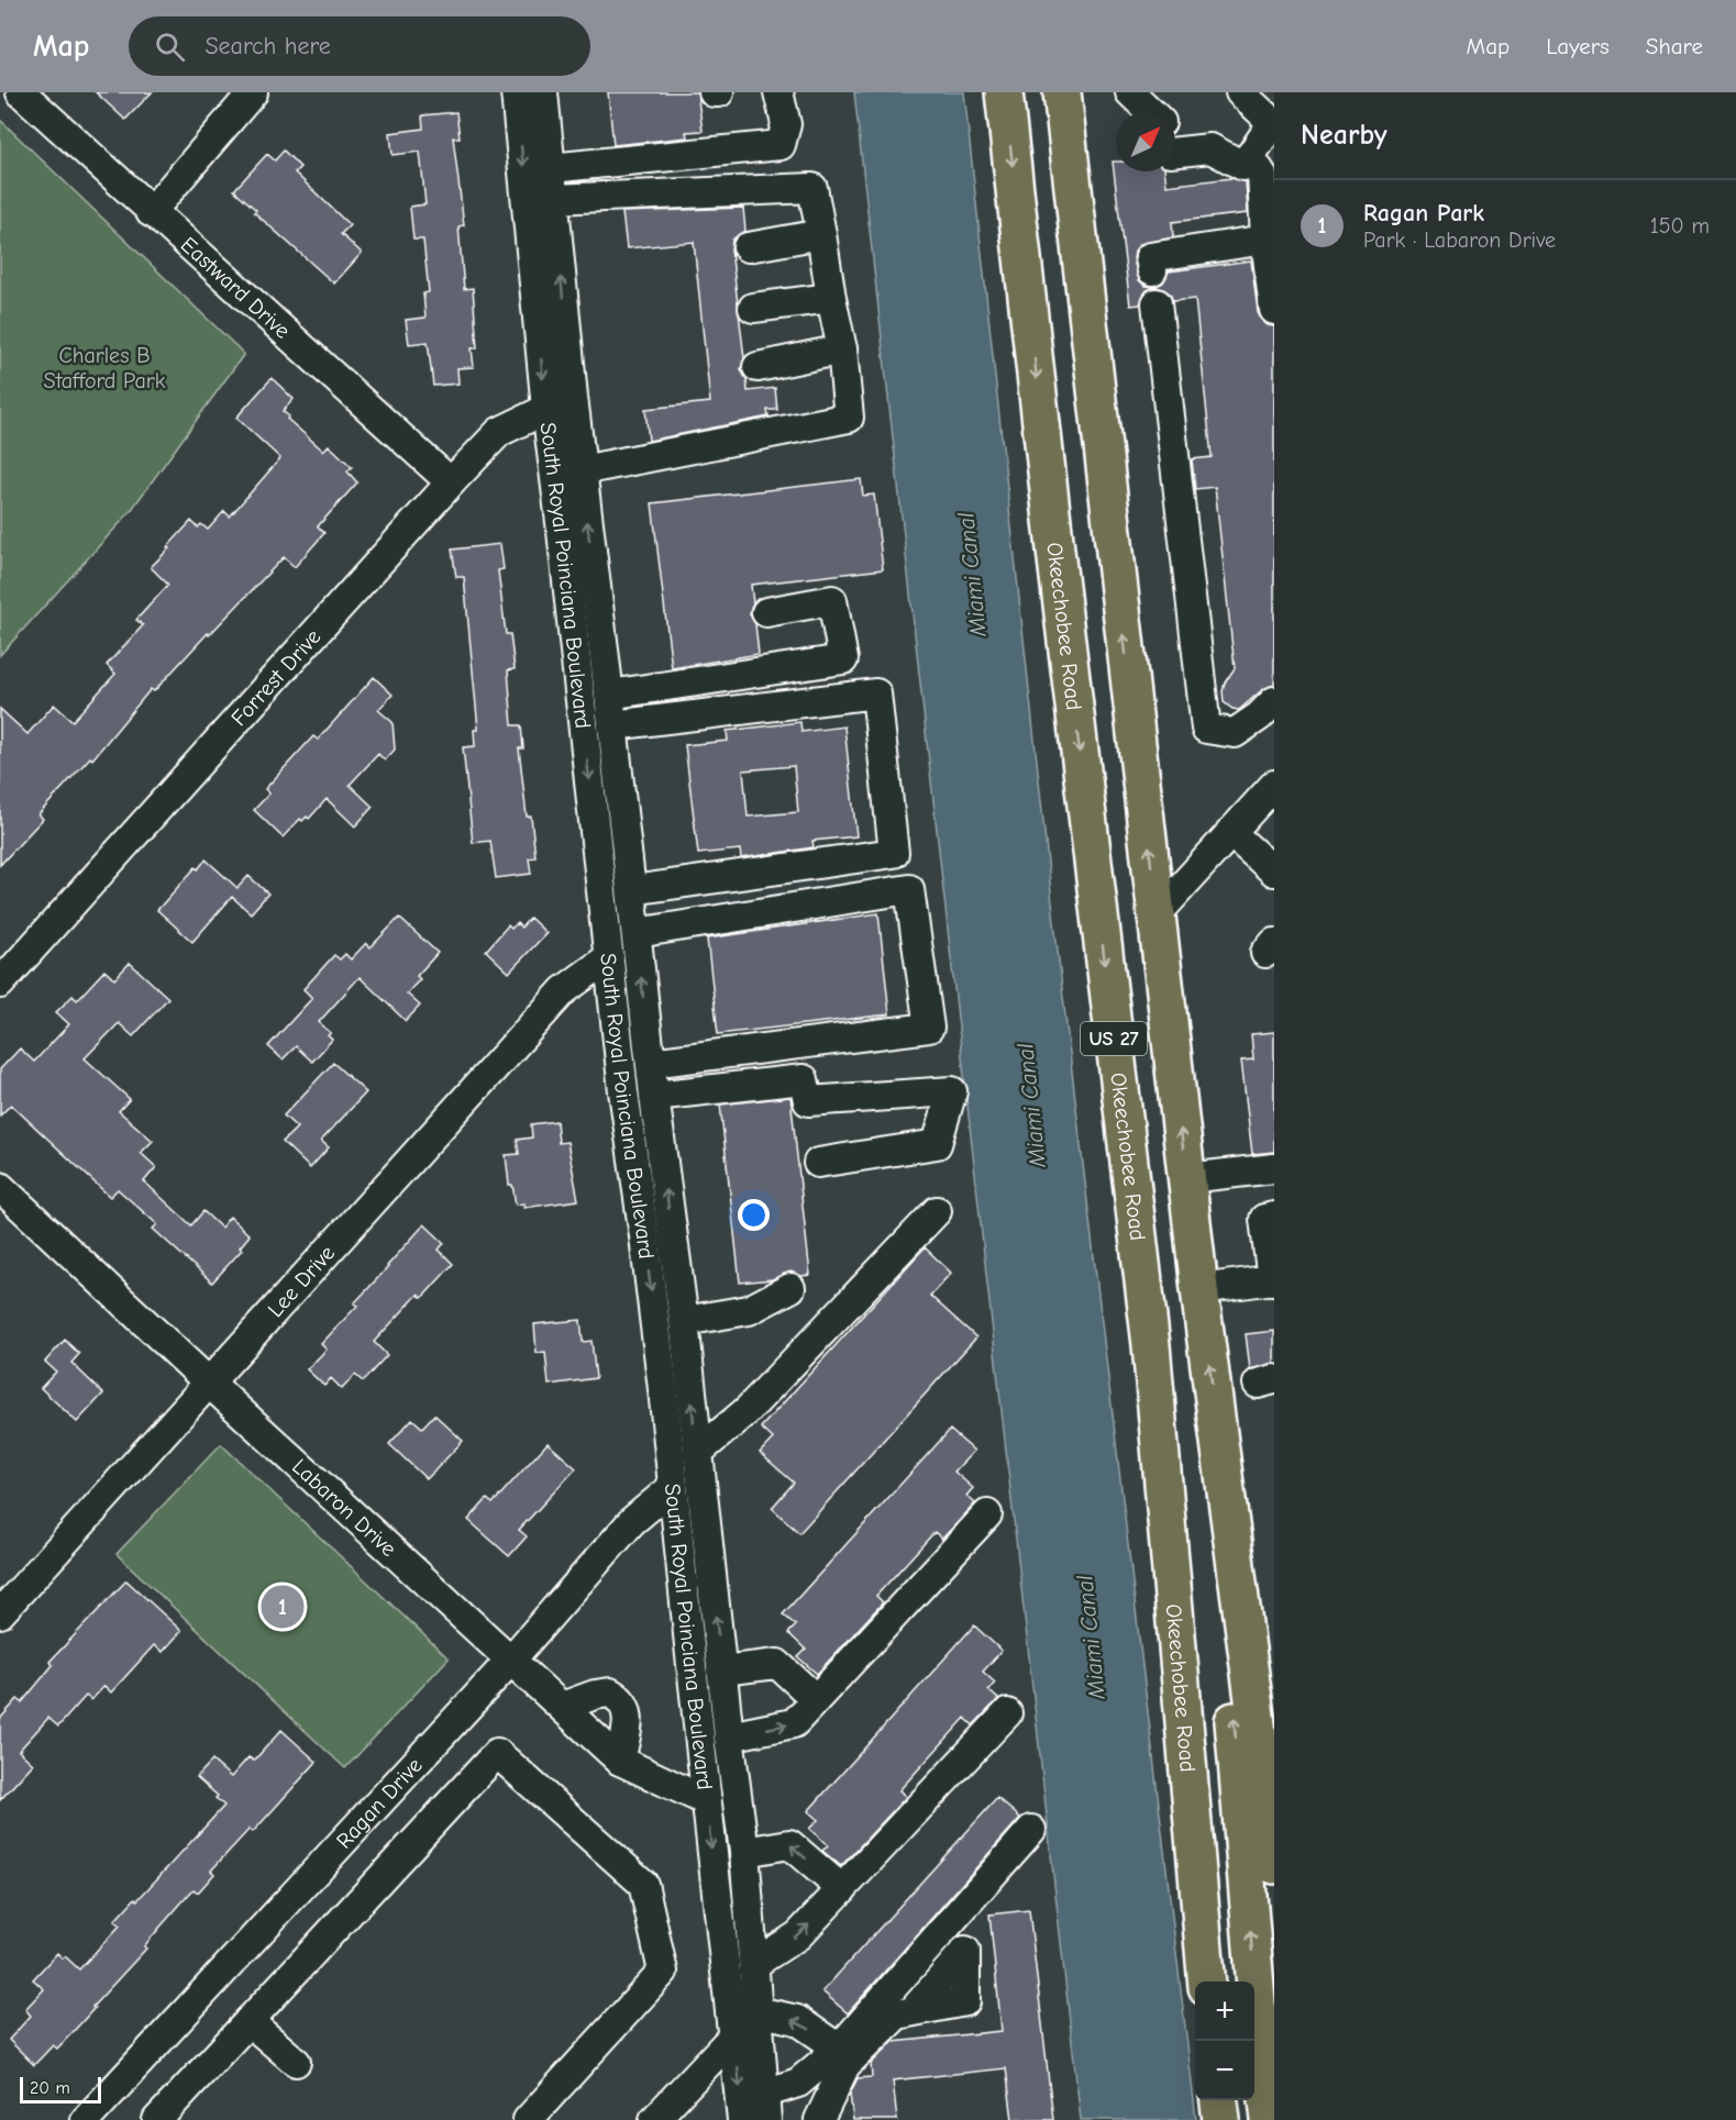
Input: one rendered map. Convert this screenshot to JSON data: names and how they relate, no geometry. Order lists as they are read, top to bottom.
{
  "streets": {
    "highway": ["Okeechobee Road", "US 27"],
    "street": [
      "Eastward Drive",
      "South Royal Poinciana Boulevard",
      "Forrest Drive",
      "Lee Drive",
      "Labaron Drive",
      "Ragan Drive"
    ]
  },
  "crossings": [
    ["Eastward Drive", "Forrest Drive"],
    ["South Royal Poinciana Boulevard", "Forrest Drive"],
    ["South Royal Poinciana Boulevard", "Lee Drive"],
    ["South Royal Poinciana Boulevard", "Labaron Drive"],
    ["South Royal Poinciana Boulevard", "Ragan Drive"],
    ["Lee Drive", "Labaron Drive"],
    ["Labaron Drive", "Ragan Drive"]
  ],
  "water": ["Miami Canal"],
  "parks": ["Charles B Stafford Park"],
  "scale_bar": "20 m",
  "north": "top right",
  "page": {
    "header": "Map",
    "search": "Search here",
    "nav": ["Map", "Layers", "Share"],
    "heading": "Nearby",
    "list": [
      {
        "mark": "1",
        "name": "Ragan Park",
        "note": "Park · Labaron Drive",
        "value": "150 m"
      }
    ],
    "pins": "1",
    "map_buttons": ["+", "−"],
    "scale": "20 m"
  }
}
